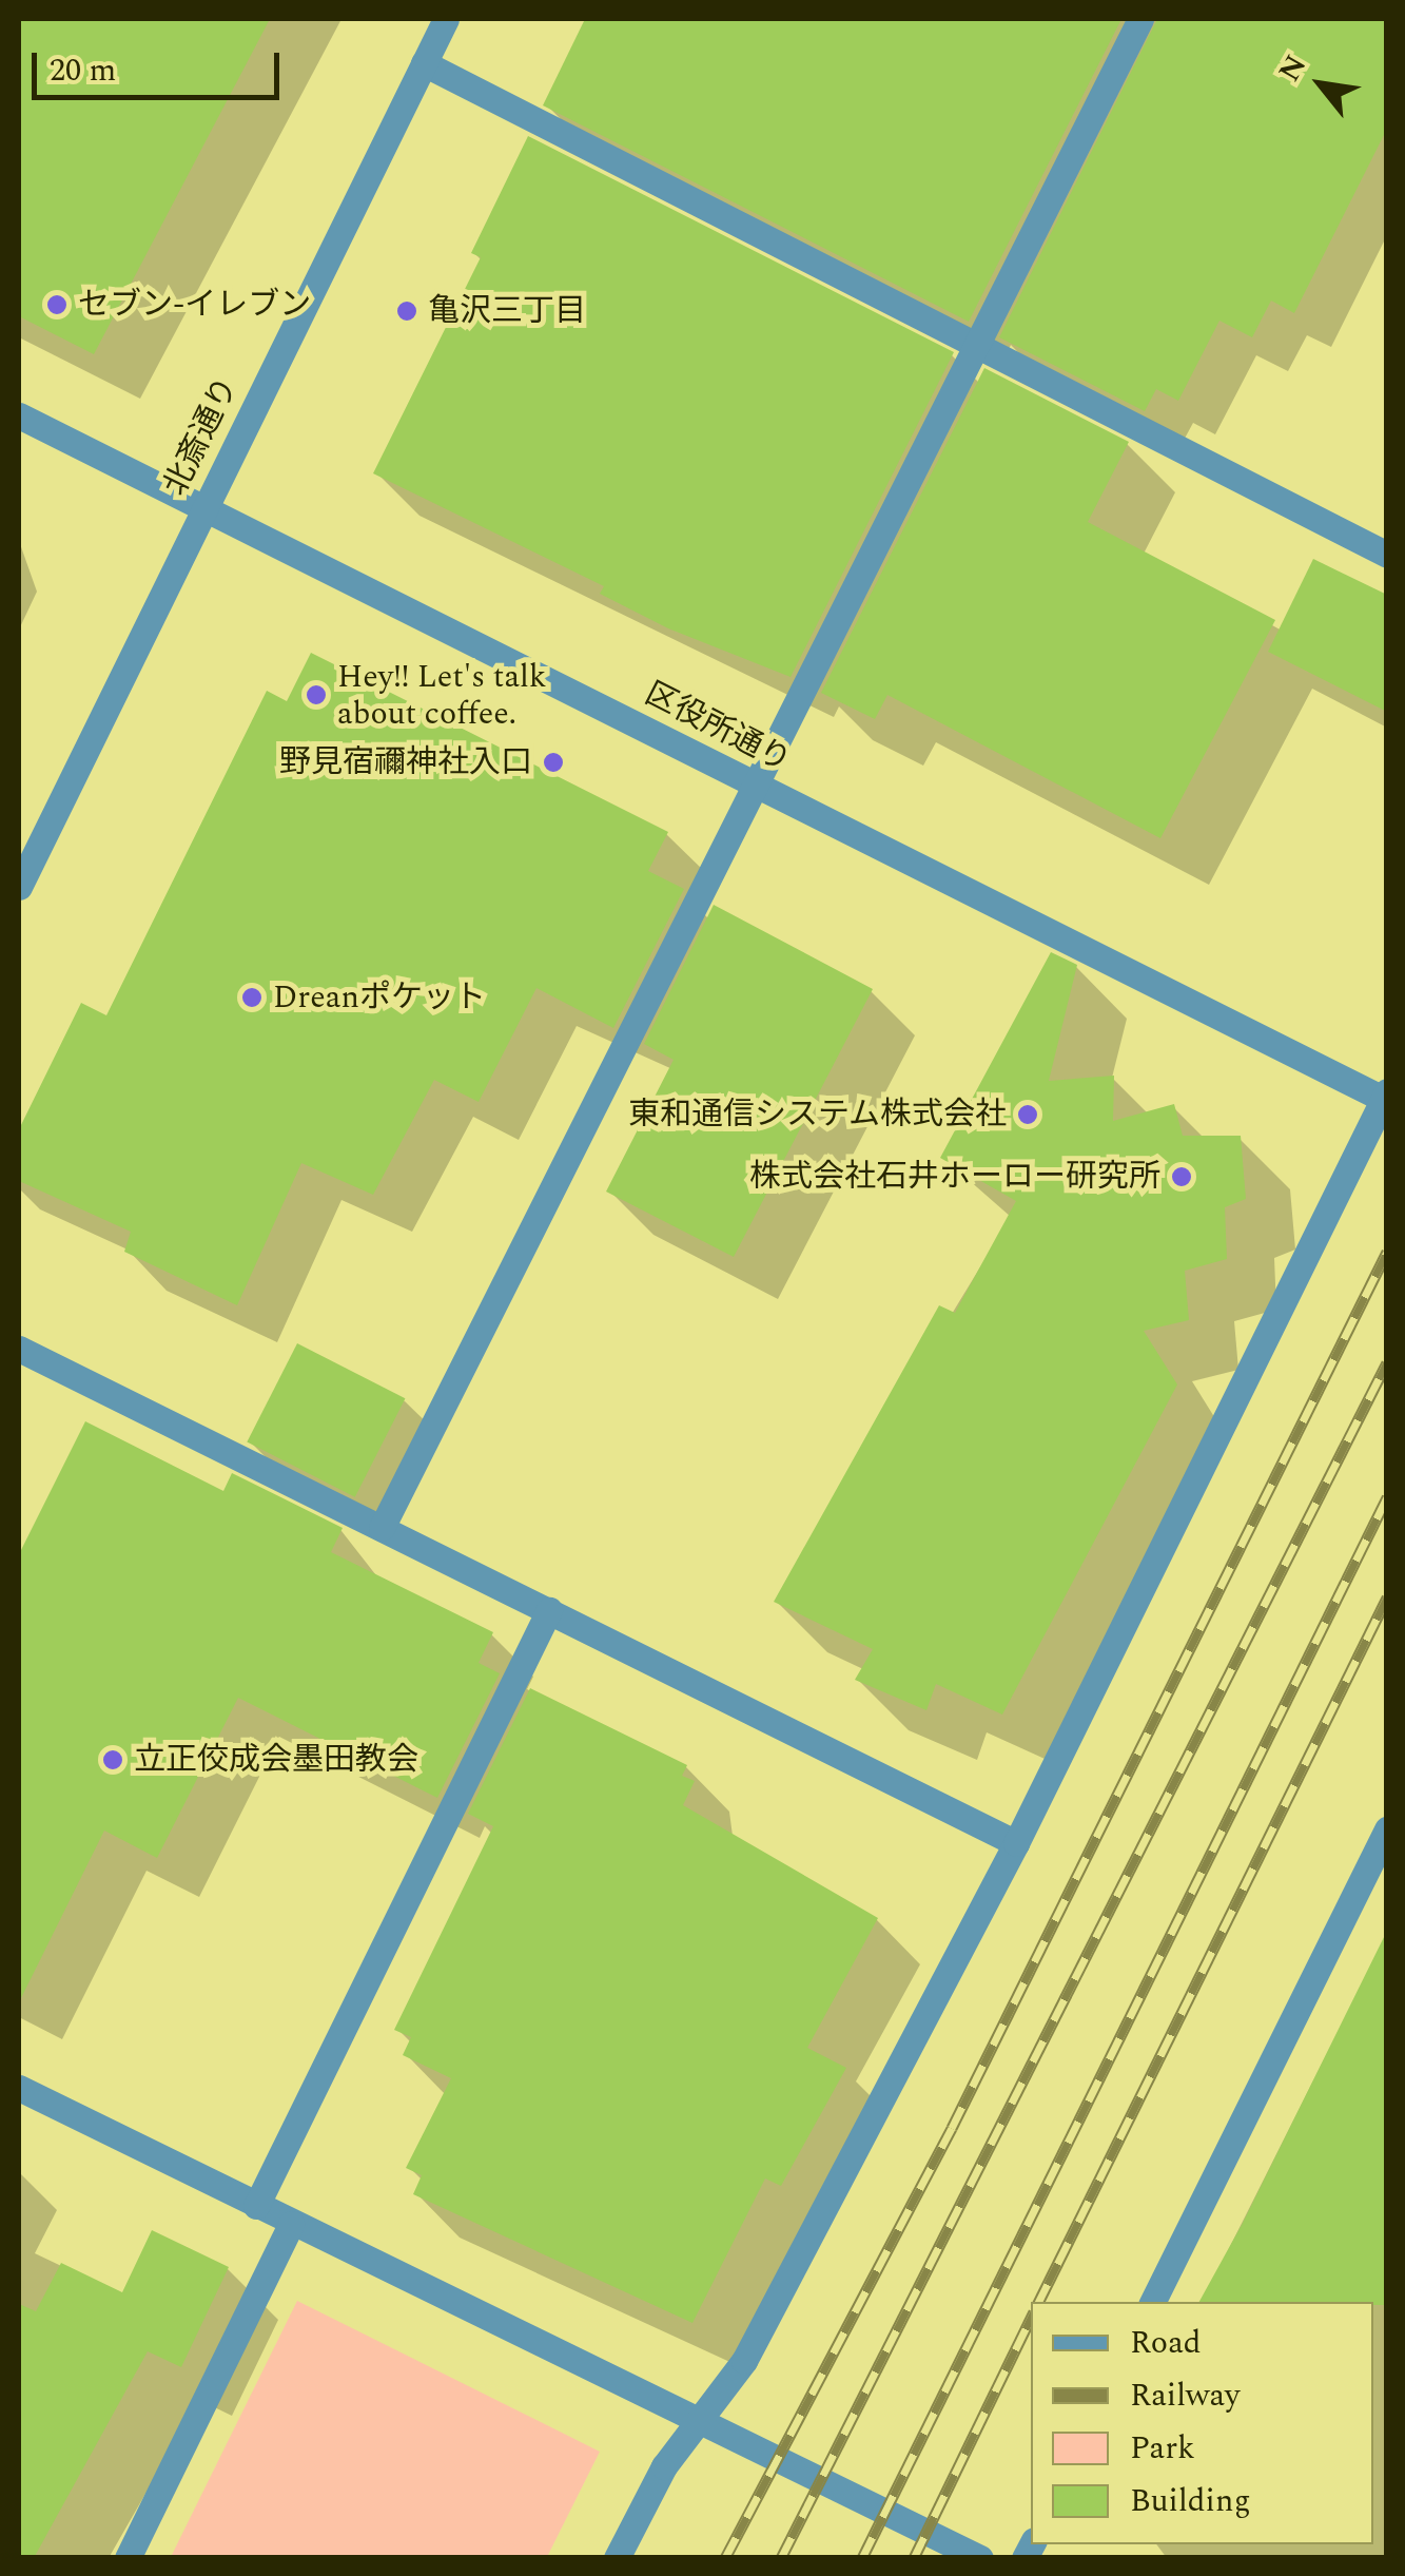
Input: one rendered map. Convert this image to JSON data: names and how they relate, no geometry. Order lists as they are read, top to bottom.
{
  "streets": {
    "street": ["北斎通り", "区役所通り"]
  },
  "crossings": [
    ["北斎通り", "区役所通り"]
  ],
  "places": [
    "セブン-イレブン",
    "亀沢三丁目",
    "Hey!! Let's talk about coffee.",
    "野見宿禰神社入口",
    "Dreanポケット",
    "東和通信システム株式会社",
    "株式会社石井ホーロー研究所",
    "立正佼成会墨田教会"
  ],
  "legend": [
    "Road",
    "Railway",
    "Park",
    "Building"
  ],
  "scale_bar": "20 m",
  "north": "top left"
}
